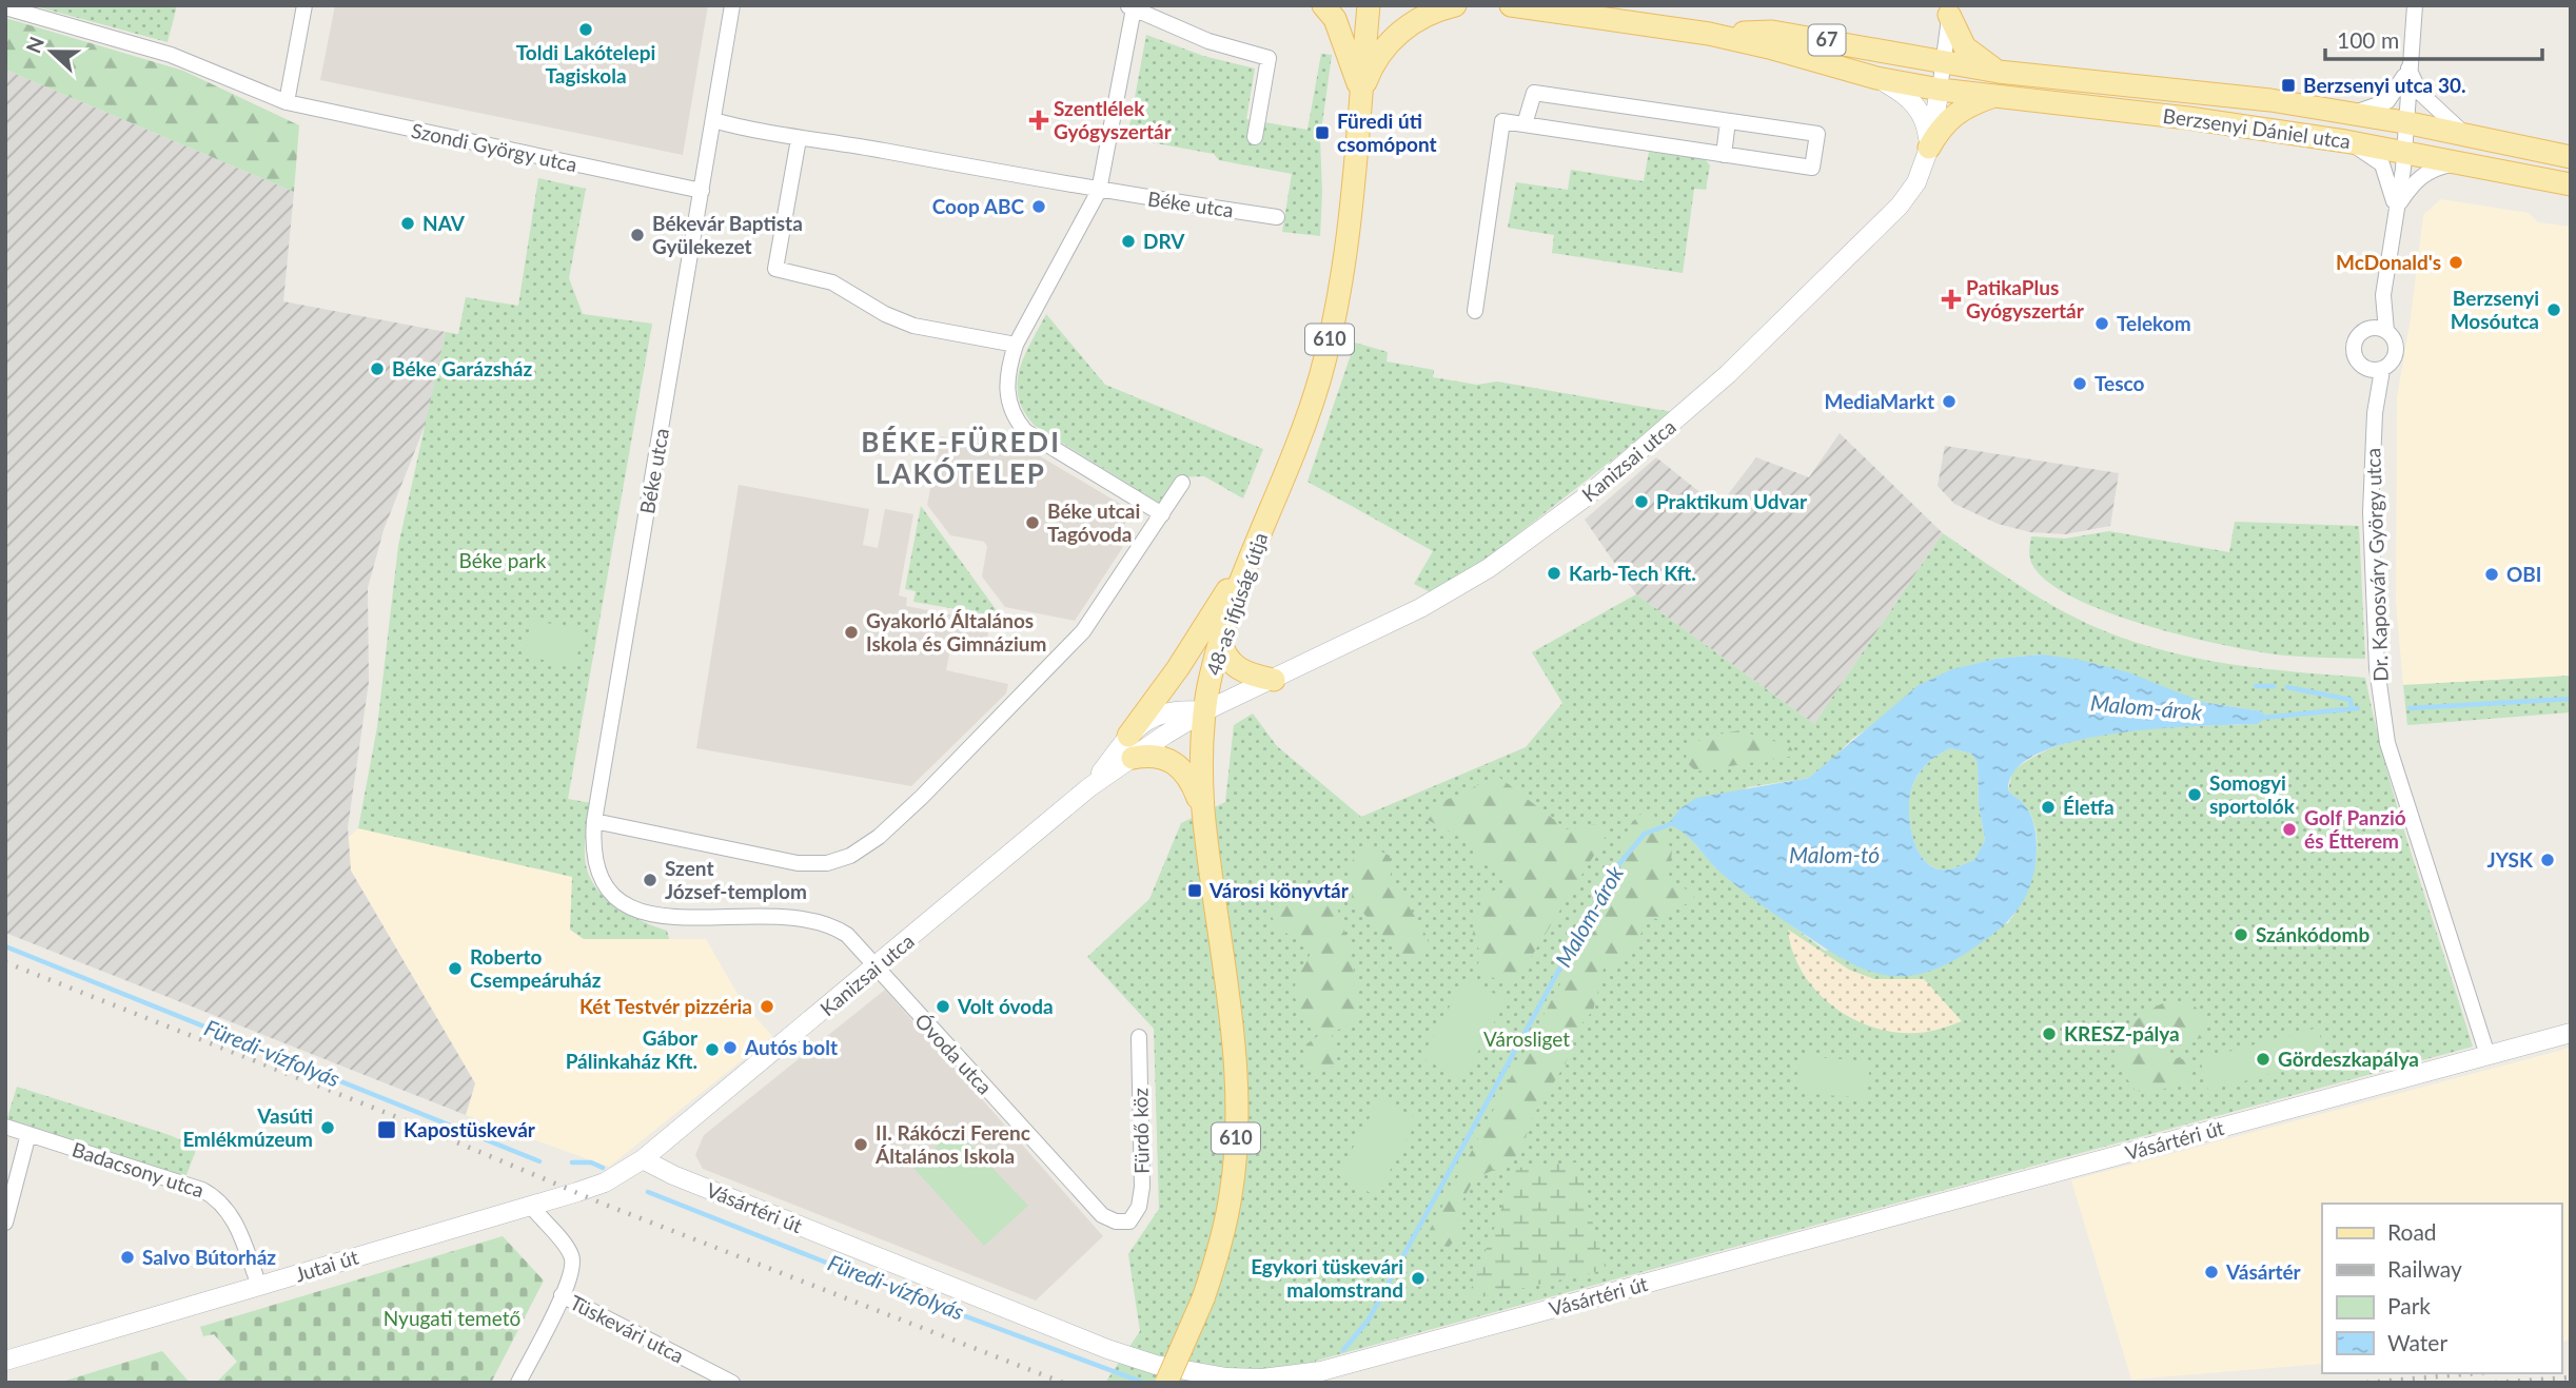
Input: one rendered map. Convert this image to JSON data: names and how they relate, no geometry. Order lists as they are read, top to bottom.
{
  "streets": {
    "main road": [
      "67",
      "Berzsenyi Dániel utca",
      "610",
      "48-as ifjúság útja"
    ],
    "street": [
      "Szondi György utca",
      "Béke utca",
      "Kanizsai utca",
      "Dr. Kaposváry György utca",
      "Óvoda utca",
      "Fürdő köz",
      "Vásártéri út",
      "Badacsony utca",
      "Jutai út",
      "Tüskevári utca"
    ]
  },
  "crossings": [
    ["67", "Berzsenyi Dániel utca"],
    ["67", "Kanizsai utca"],
    ["Berzsenyi Dániel utca", "Kanizsai utca"],
    ["Szondi György utca", "Béke utca"],
    ["Béke utca", "Kanizsai utca"],
    ["Béke utca", "Óvoda utca"],
    ["610", "48-as ifjúság útja"],
    ["Kanizsai utca", "48-as ifjúság útja"],
    ["Kanizsai utca", "Óvoda utca"],
    ["Kanizsai utca", "Vásártéri út"],
    ["Kanizsai utca", "Jutai út"],
    ["Dr. Kaposváry György utca", "Vásártéri út"],
    ["Óvoda utca", "Fürdő köz"],
    ["Vásártéri út", "Jutai út"],
    ["Badacsony utca", "Jutai út"]
  ],
  "districts": ["BÉKE-FÜREDI LAKÓTELEP"],
  "water": ["Malom-árok", "Malom-tó", "Füredi-vízfolyás"],
  "parks": ["Béke park", "Városliget", "Nyugati temető"],
  "places": {
    "other": [
      "Toldi Lakótelepi Tagiskola",
      "Coop ABC",
      "NAV",
      "Békevár Baptista Gyülekezet",
      "DRV",
      "McDonald's",
      "Berzsenyi Mosóutca",
      "Telekom",
      "Béke Garázsház",
      "Tesco",
      "MediaMarkt",
      "Praktikum Udvar",
      "Béke utcai Tagóvoda",
      "Karb-Tech Kft.",
      "OBI",
      "Gyakorló Általános Iskola és Gimnázium",
      "Somogyi sportolók",
      "Életfa",
      "Golf Panzió és Étterem",
      "JYSK",
      "Szent József-templom",
      "Szánkódomb",
      "Roberto Csempeáruház",
      "Két Testvér pizzéria",
      "Volt óvoda",
      "KRESZ-pálya",
      "Autós bolt",
      "Gábor Pálinkaház Kft.",
      "Gördeszkapálya",
      "Vasúti Emlékmúzeum",
      "II. Rákóczi Ferenc Általános Iskola",
      "Salvo Bútorház",
      "Vásártér",
      "Egykori tüskevári malomstrand"
    ],
    "transit": [
      "Berzsenyi utca 30.",
      "Füredi úti csomópont",
      "Városi könyvtár",
      "Kapostüskevár"
    ],
    "health": ["Szentlélek Gyógyszertár", "PatikaPlus Gyógyszertár"]
  },
  "legend": [
    "Road",
    "Railway",
    "Park",
    "Water"
  ],
  "scale_bar": "100 m",
  "north": "left"
}
